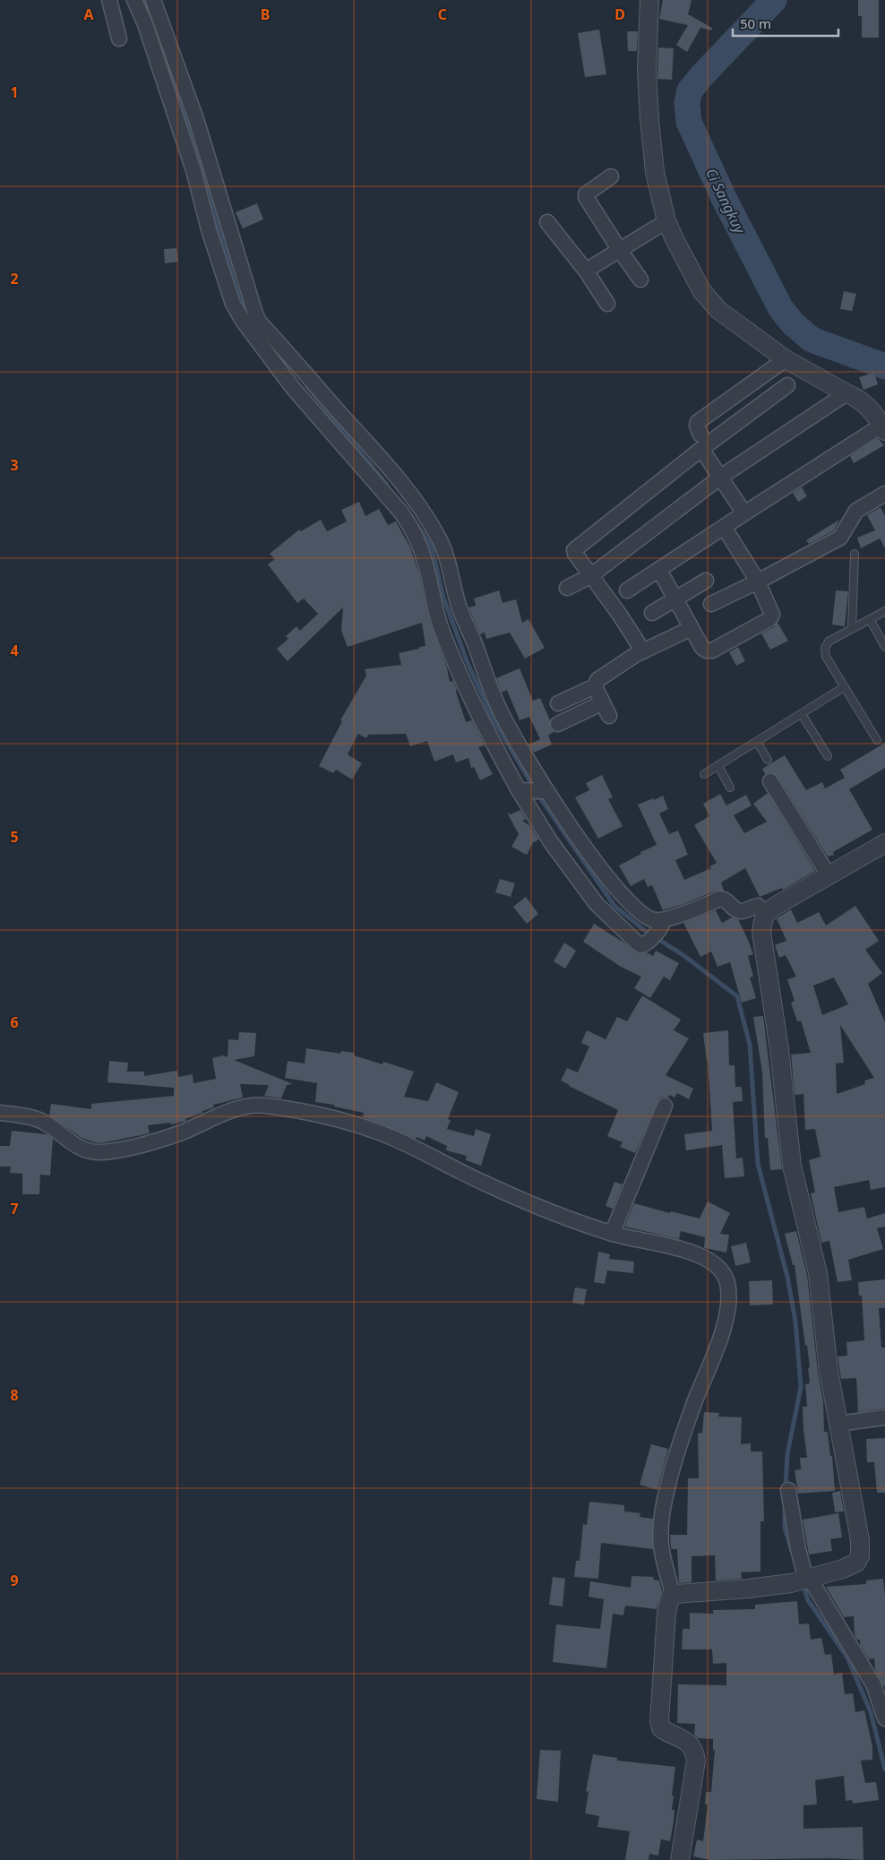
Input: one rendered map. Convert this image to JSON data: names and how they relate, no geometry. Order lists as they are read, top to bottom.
{
  "water": ["Ci Sangkuy"],
  "scale_bar": "50 m",
  "grid": {
    "columns": [
      "A",
      "B",
      "C",
      "D"
    ],
    "rows": [
      "1",
      "2",
      "3",
      "4",
      "5",
      "6",
      "7",
      "8",
      "9"
    ]
  }
}
